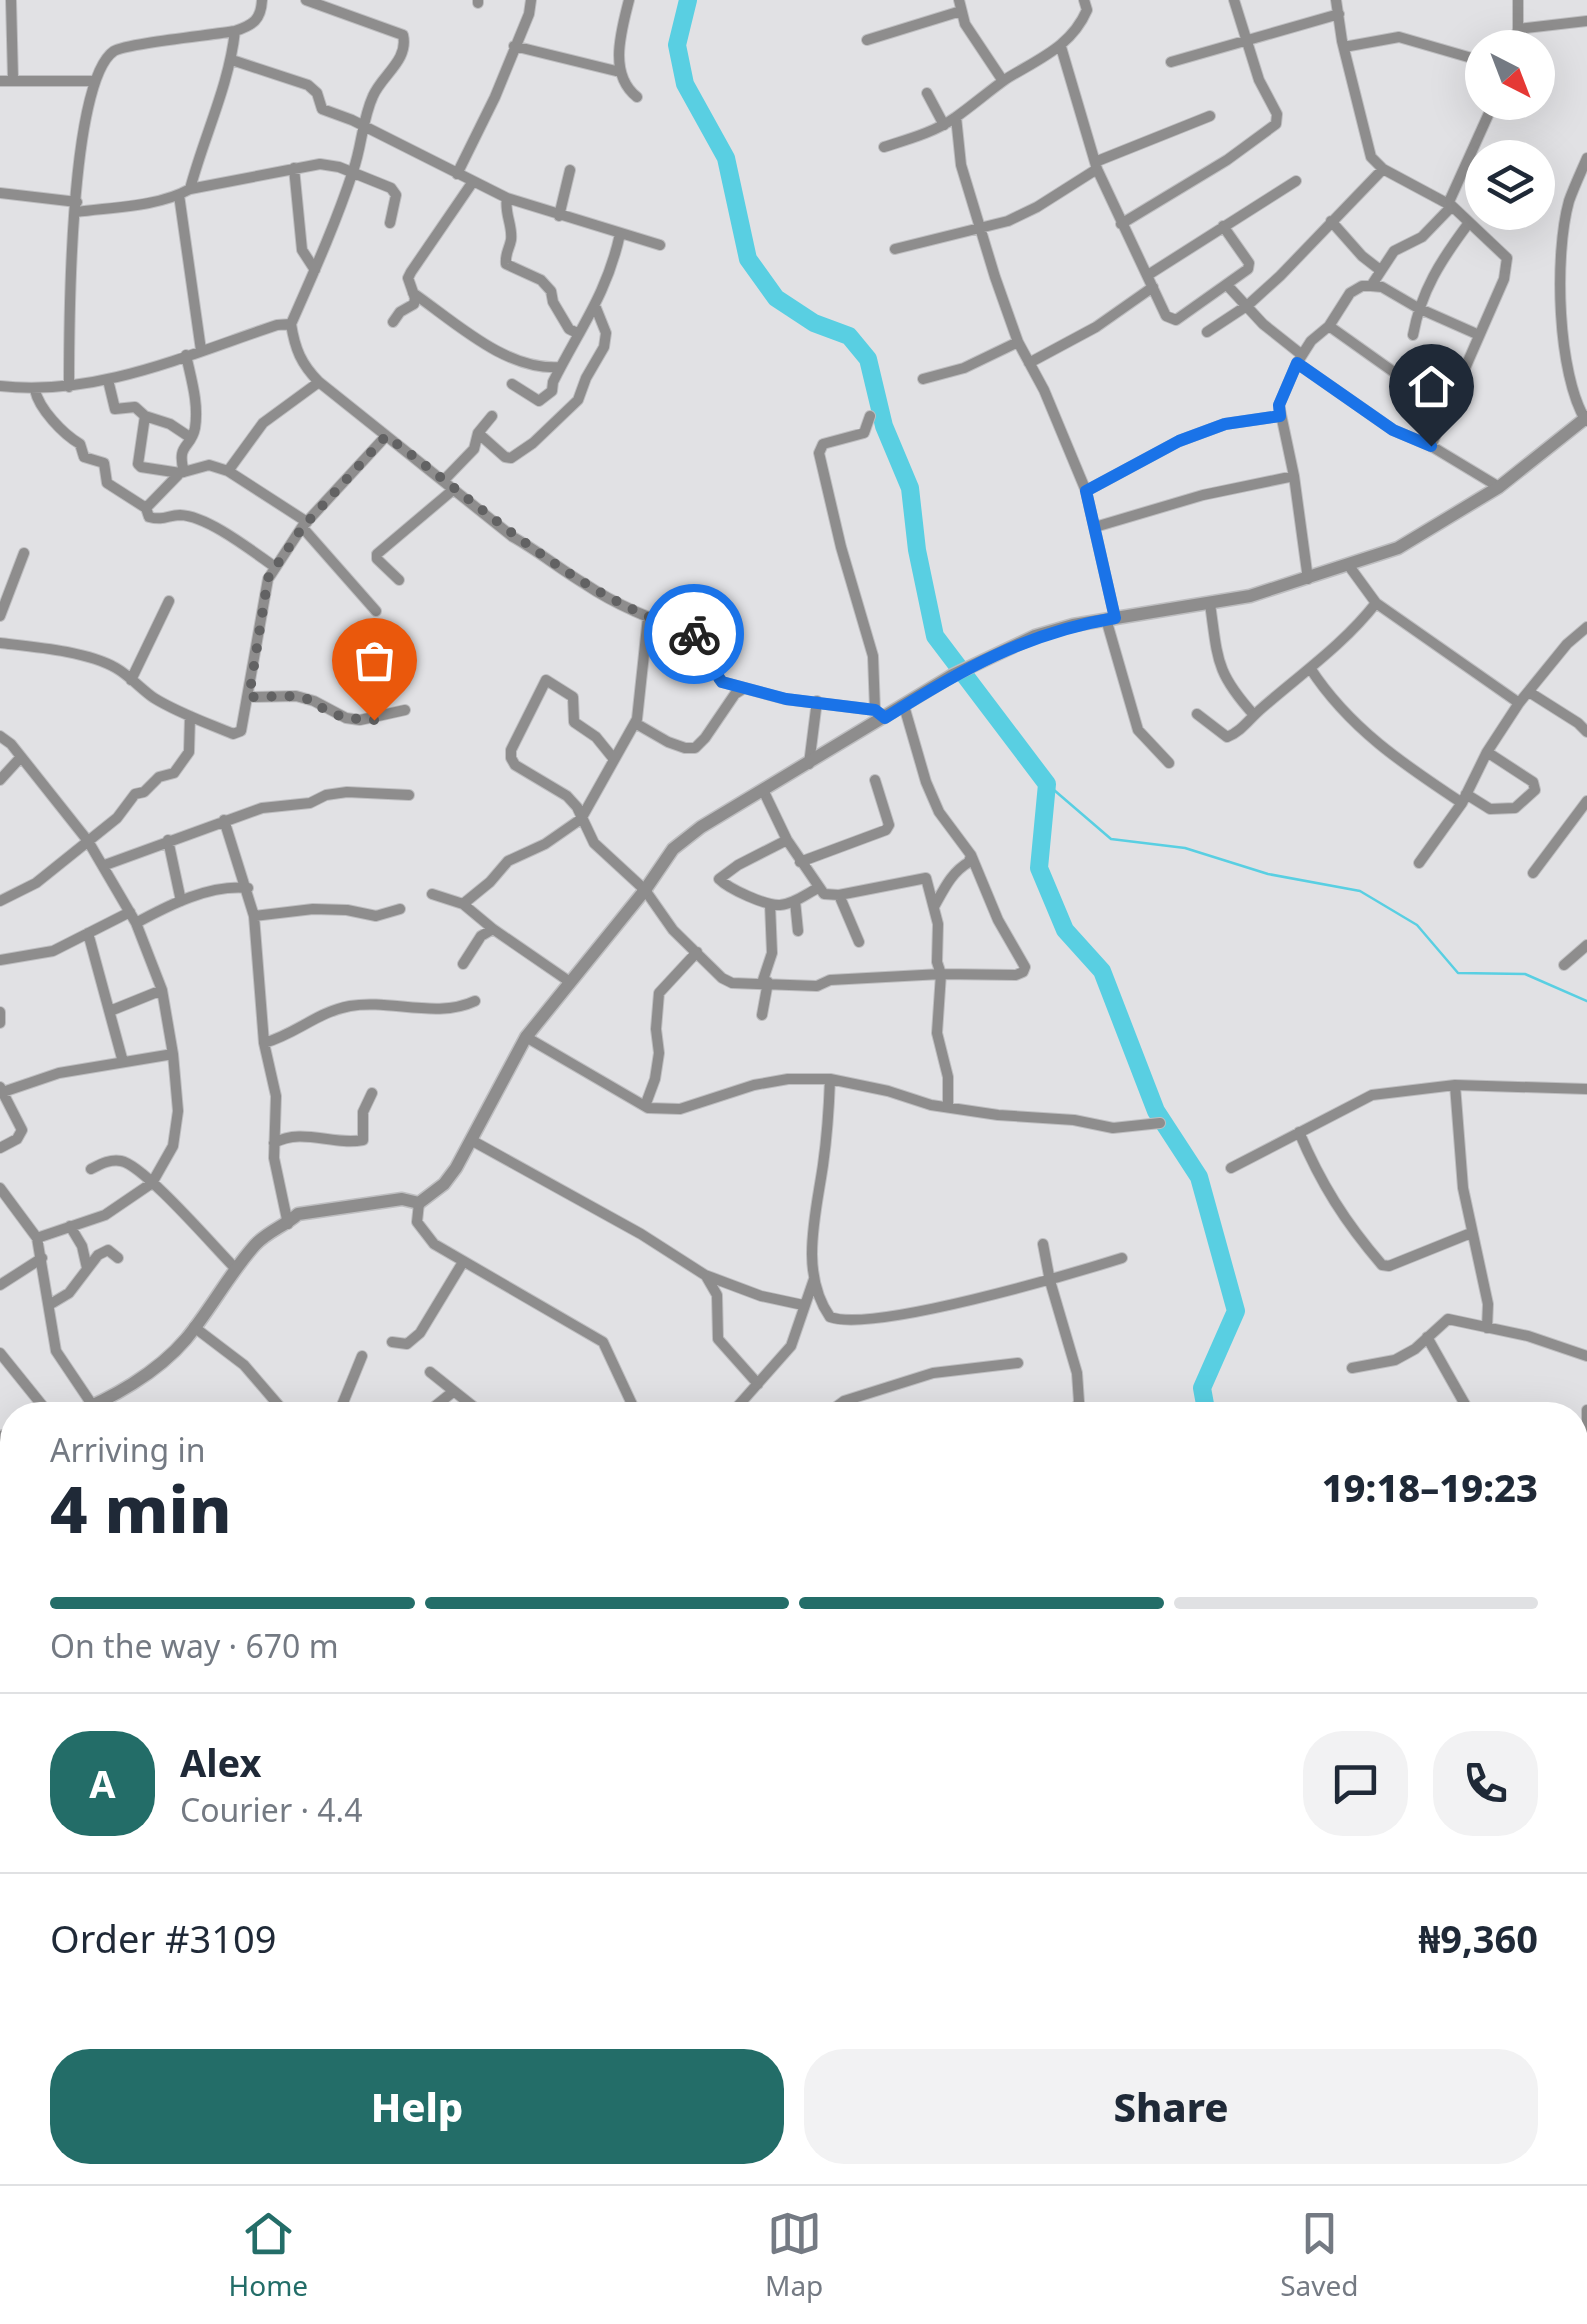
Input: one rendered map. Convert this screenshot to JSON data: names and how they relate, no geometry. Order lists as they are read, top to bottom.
{
  "north": "bottom right",
  "page": {
    "heading": ["4 min", "Arriving in", "19:18–19:23"],
    "panel": [
      "Alex",
      "Courier · 4.4",
      "Order #3109",
      "₦9,360"
    ],
    "bar": "On the way · 670 m",
    "round": "A",
    "buttons": ["Help", "Share"],
    "tabs": ["Home", "Map", "Saved"]
  }
}
